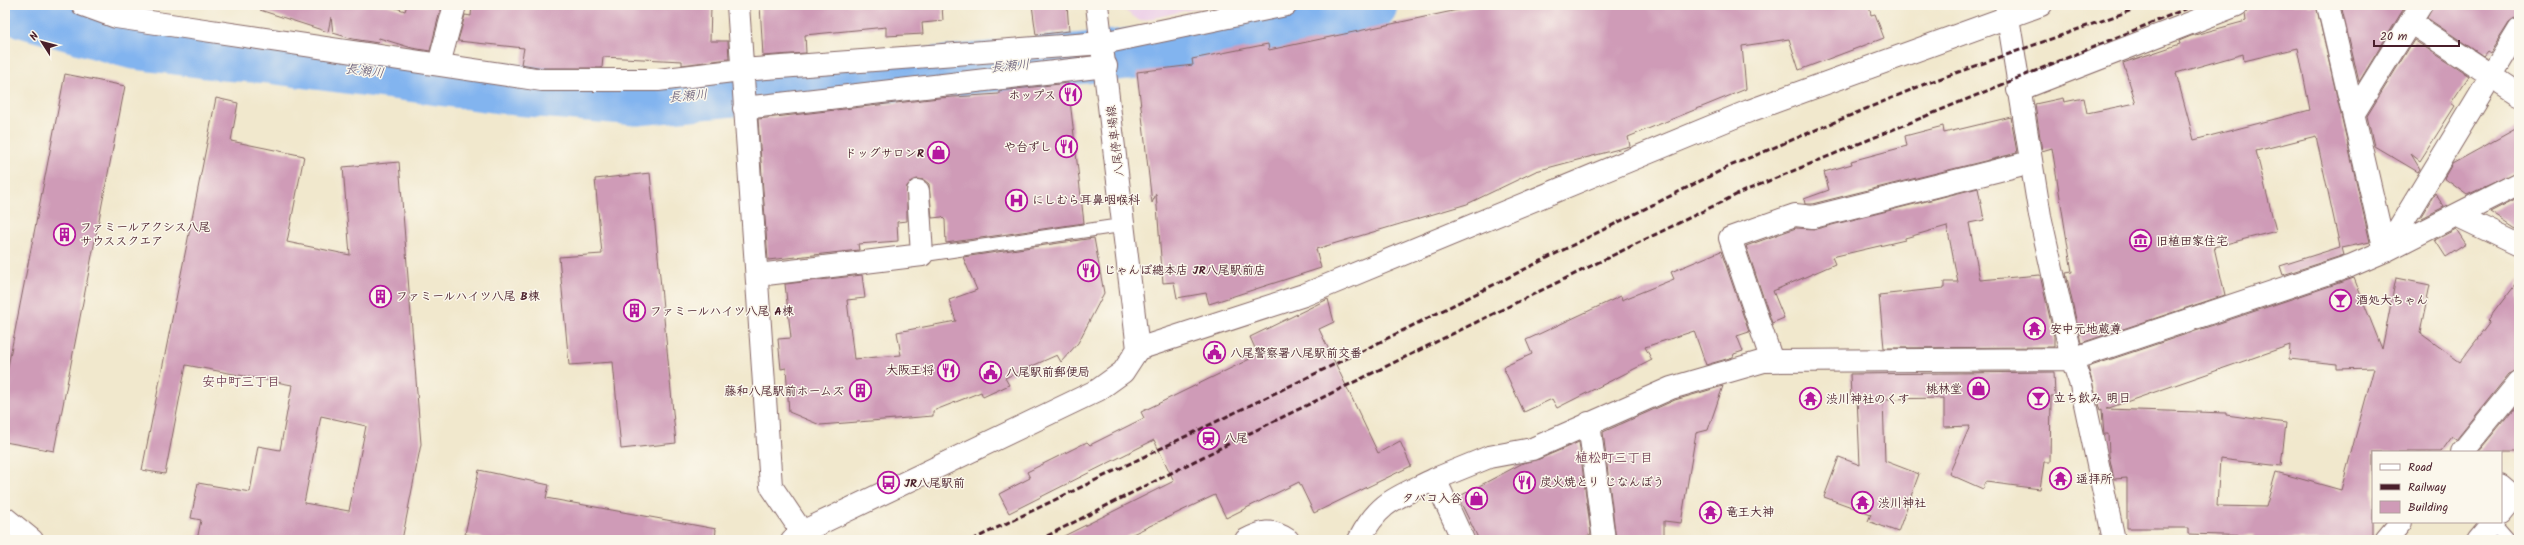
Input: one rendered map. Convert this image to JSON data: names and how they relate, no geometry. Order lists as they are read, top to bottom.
{
  "streets": {
    "street": ["八尾停車場線"]
  },
  "districts": ["安中町三丁目", "植松町三丁目"],
  "water": ["長瀬川"],
  "places": {
    "restaurant": [
      "ホップス",
      "や台ずし",
      "じゃんぼ總本店 JR八尾駅前店",
      "大阪王将",
      "炭火焼とり じなんぼう"
    ],
    "shop": ["ドッグサロンR", "桃林堂", "タバコ入谷"],
    "hospital": ["にしむら耳鼻咽喉科"],
    "building": [
      "ファミールアクシス八尾 サウススクエア",
      "ファミールハイツ八尾 B棟",
      "ファミールハイツ八尾 A棟",
      "藤和八尾駅前ホームズ"
    ],
    "museum": ["旧植田家住宅"],
    "bar": ["酒処大ちゃん", "立ち飲み 明日"],
    "temple": [
      "安中元地蔵尊",
      "渋川神社のくす",
      "遥拝所",
      "渋川神社",
      "竜王大神"
    ],
    "public building": ["八尾警察署八尾駅前交番", "八尾駅前郵便局"],
    "station": ["八尾"],
    "bus stop": ["JR八尾駅前"]
  },
  "legend": ["Road", "Railway", "Building"],
  "scale_bar": "20 m",
  "north": "top left"
}
